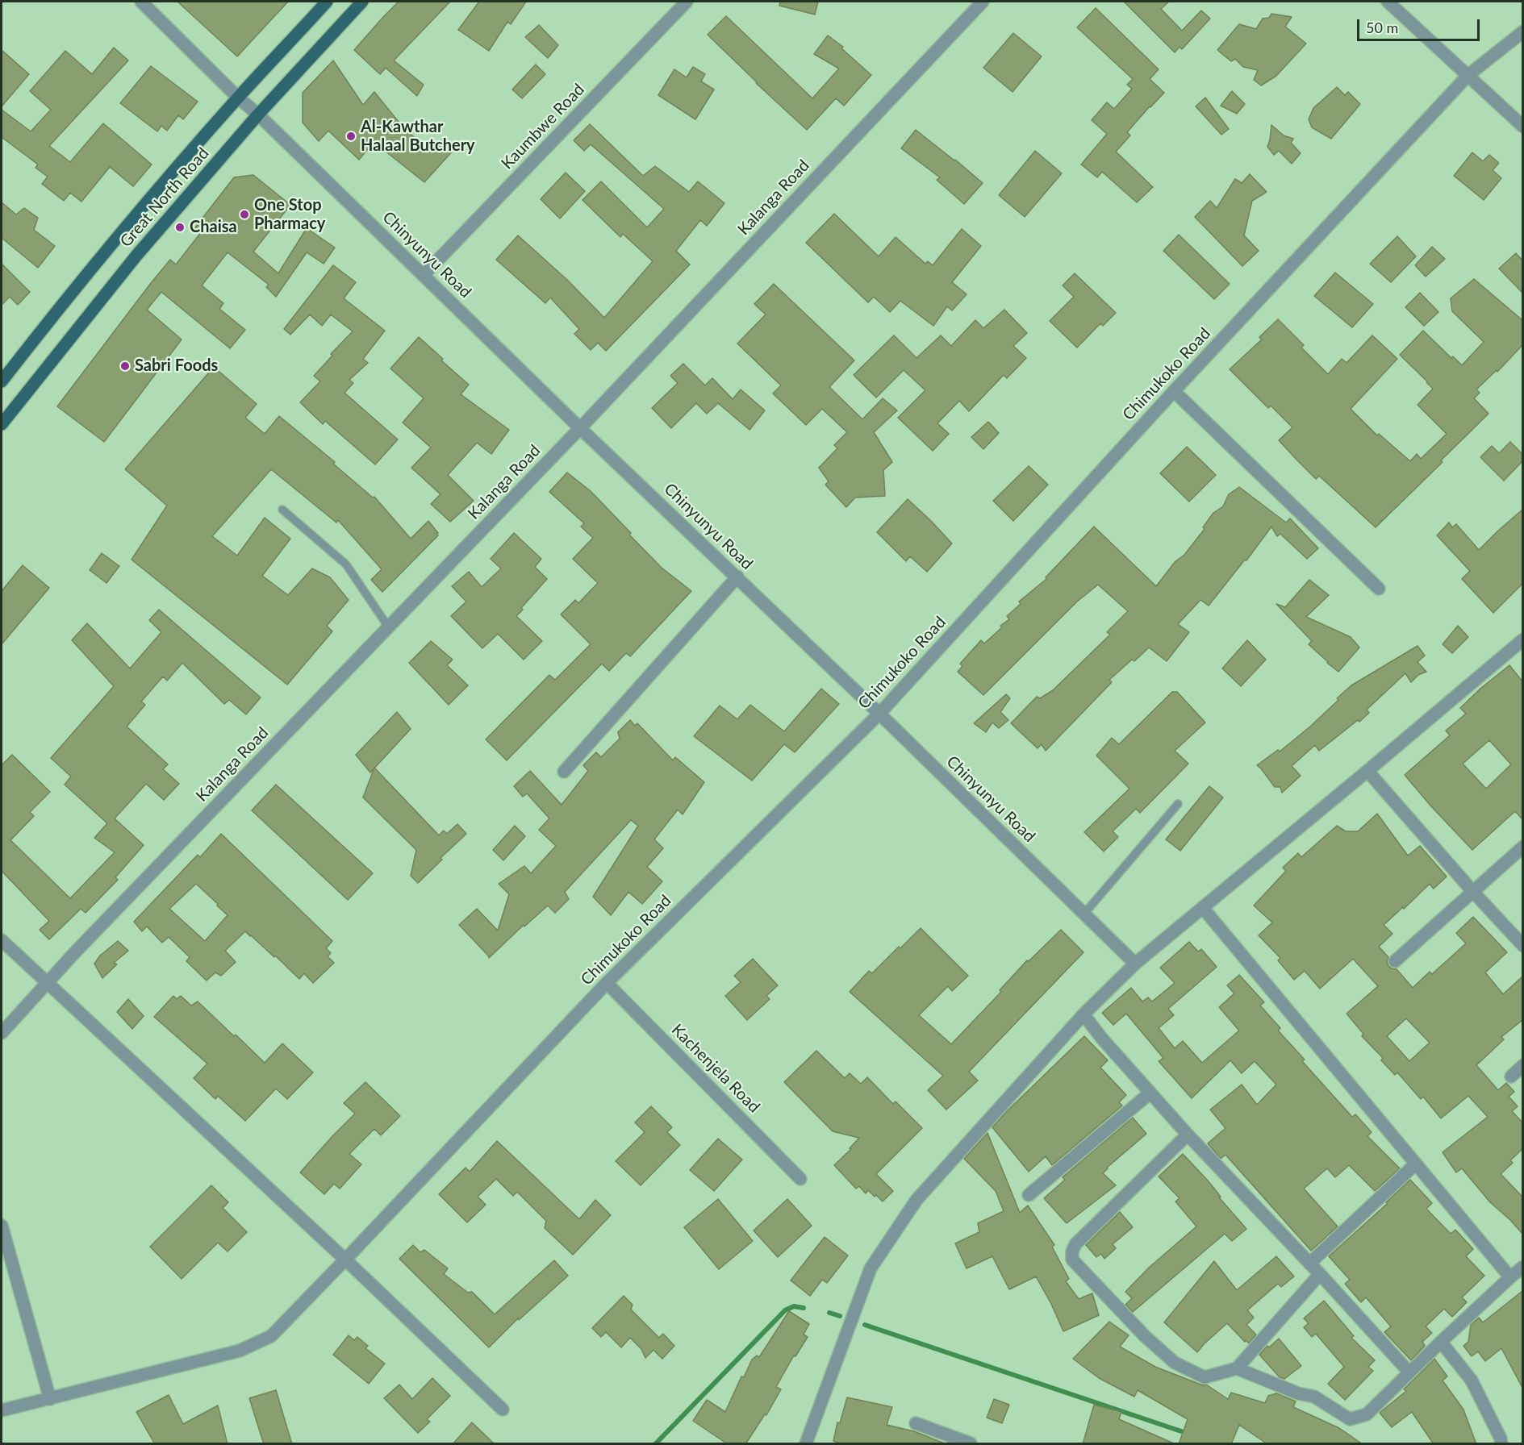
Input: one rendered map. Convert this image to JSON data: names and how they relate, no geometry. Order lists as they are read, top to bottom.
{
  "streets": {
    "main road": ["Great North Road"],
    "street": [
      "Kaumbwe Road",
      "Kalanga Road",
      "Chinyunyu Road",
      "Chimukoko Road",
      "Kachenjela Road"
    ]
  },
  "crossings": [
    ["Kaumbwe Road", "Chinyunyu Road"],
    ["Great North Road", "Chinyunyu Road"],
    ["Kalanga Road", "Chinyunyu Road"],
    ["Chinyunyu Road", "Chimukoko Road"],
    ["Chimukoko Road", "Kachenjela Road"]
  ],
  "places": [
    "Al-Kawthar Halaal Butchery",
    "One Stop Pharmacy",
    "Chaisa",
    "Sabri Foods"
  ],
  "scale_bar": "50 m"
}
